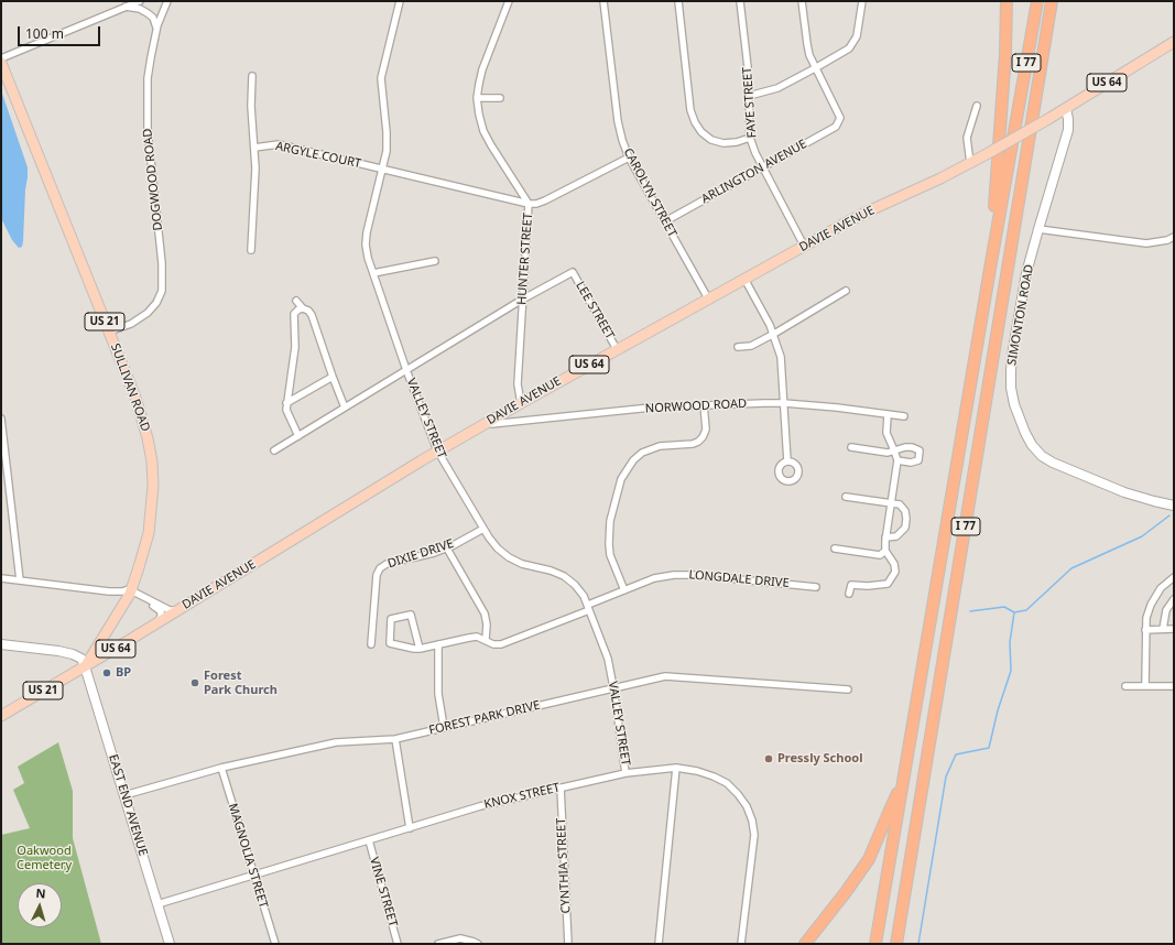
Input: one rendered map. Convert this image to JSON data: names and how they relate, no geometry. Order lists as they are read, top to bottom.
{
  "streets": {
    "highway": ["I 77"],
    "main road": [
      "US 64",
      "DAVIE AVENUE",
      "US 21",
      "SULLIVAN ROAD"
    ],
    "street": [
      "FAYE STREET",
      "ARGYLE COURT",
      "ARLINGTON AVENUE",
      "DOGWOOD ROAD",
      "CAROLYN STREET",
      "HUNTER STREET",
      "LEE STREET",
      "SIMONTON ROAD",
      "NORWOOD ROAD",
      "VALLEY STREET",
      "DIXIE DRIVE",
      "LONGDALE DRIVE",
      "FOREST PARK DRIVE",
      "KNOX STREET",
      "EAST END AVENUE",
      "MAGNOLIA STREET",
      "CYNTHIA STREET",
      "VINE STREET"
    ]
  },
  "crossings": [
    ["FAYE STREET", "ARLINGTON AVENUE"],
    ["FAYE STREET", "DAVIE AVENUE"],
    ["ARGYLE COURT", "HUNTER STREET"],
    ["ARGYLE COURT", "VALLEY STREET"],
    ["ARLINGTON AVENUE", "CAROLYN STREET"],
    ["DOGWOOD ROAD", "SULLIVAN ROAD"],
    ["CAROLYN STREET", "DAVIE AVENUE"],
    ["DAVIE AVENUE", "HUNTER STREET"],
    ["DAVIE AVENUE", "LEE STREET"],
    ["DAVIE AVENUE", "SIMONTON ROAD"],
    ["DAVIE AVENUE", "SULLIVAN ROAD"],
    ["DAVIE AVENUE", "NORWOOD ROAD"],
    ["DAVIE AVENUE", "VALLEY STREET"],
    ["DAVIE AVENUE", "EAST END AVENUE"],
    ["HUNTER STREET", "LEE STREET"],
    ["SULLIVAN ROAD", "EAST END AVENUE"],
    ["VALLEY STREET", "DIXIE DRIVE"],
    ["VALLEY STREET", "LONGDALE DRIVE"],
    ["VALLEY STREET", "FOREST PARK DRIVE"],
    ["VALLEY STREET", "KNOX STREET"],
    ["FOREST PARK DRIVE", "EAST END AVENUE"],
    ["FOREST PARK DRIVE", "MAGNOLIA STREET"],
    ["KNOX STREET", "EAST END AVENUE"],
    ["KNOX STREET", "MAGNOLIA STREET"],
    ["KNOX STREET", "CYNTHIA STREET"],
    ["KNOX STREET", "VINE STREET"]
  ],
  "parks": ["Oakwood Cemetery"],
  "places": ["BP", "Forest Park Church", "Pressly School"],
  "scale_bar": "100 m",
  "north": "top"
}
